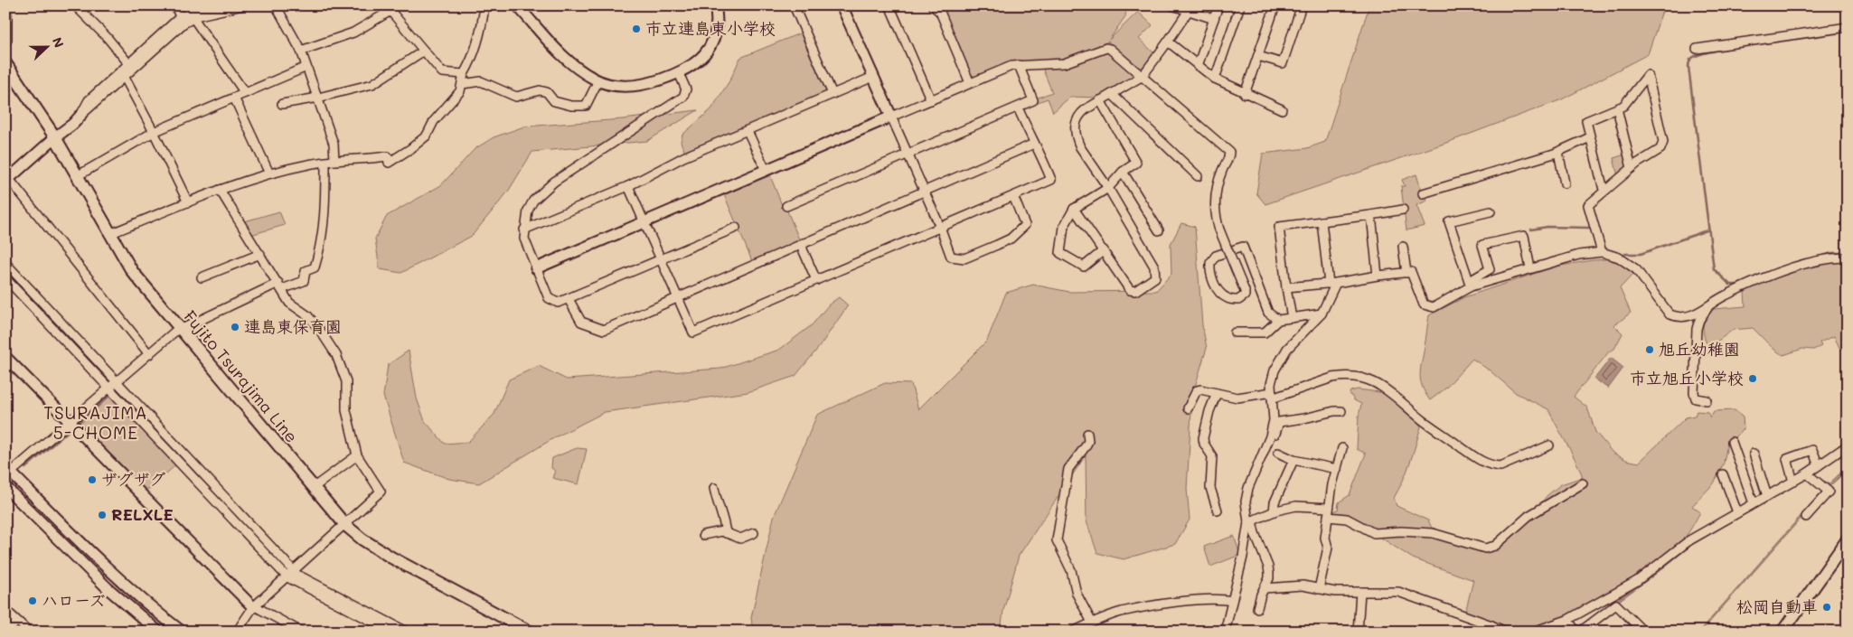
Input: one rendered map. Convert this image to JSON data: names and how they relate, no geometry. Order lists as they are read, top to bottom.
{
  "streets": {
    "main road": ["Fujito Tsurajima Line"]
  },
  "districts": ["TSURAJIMA 5-CHOME"],
  "places": [
    "市立連島東小学校",
    "連島東保育園",
    "旭丘幼稚園",
    "市立旭丘小学校",
    "ザグザグ",
    "RELXLE",
    "ハローズ",
    "松岡自動車"
  ],
  "north": "right"
}
